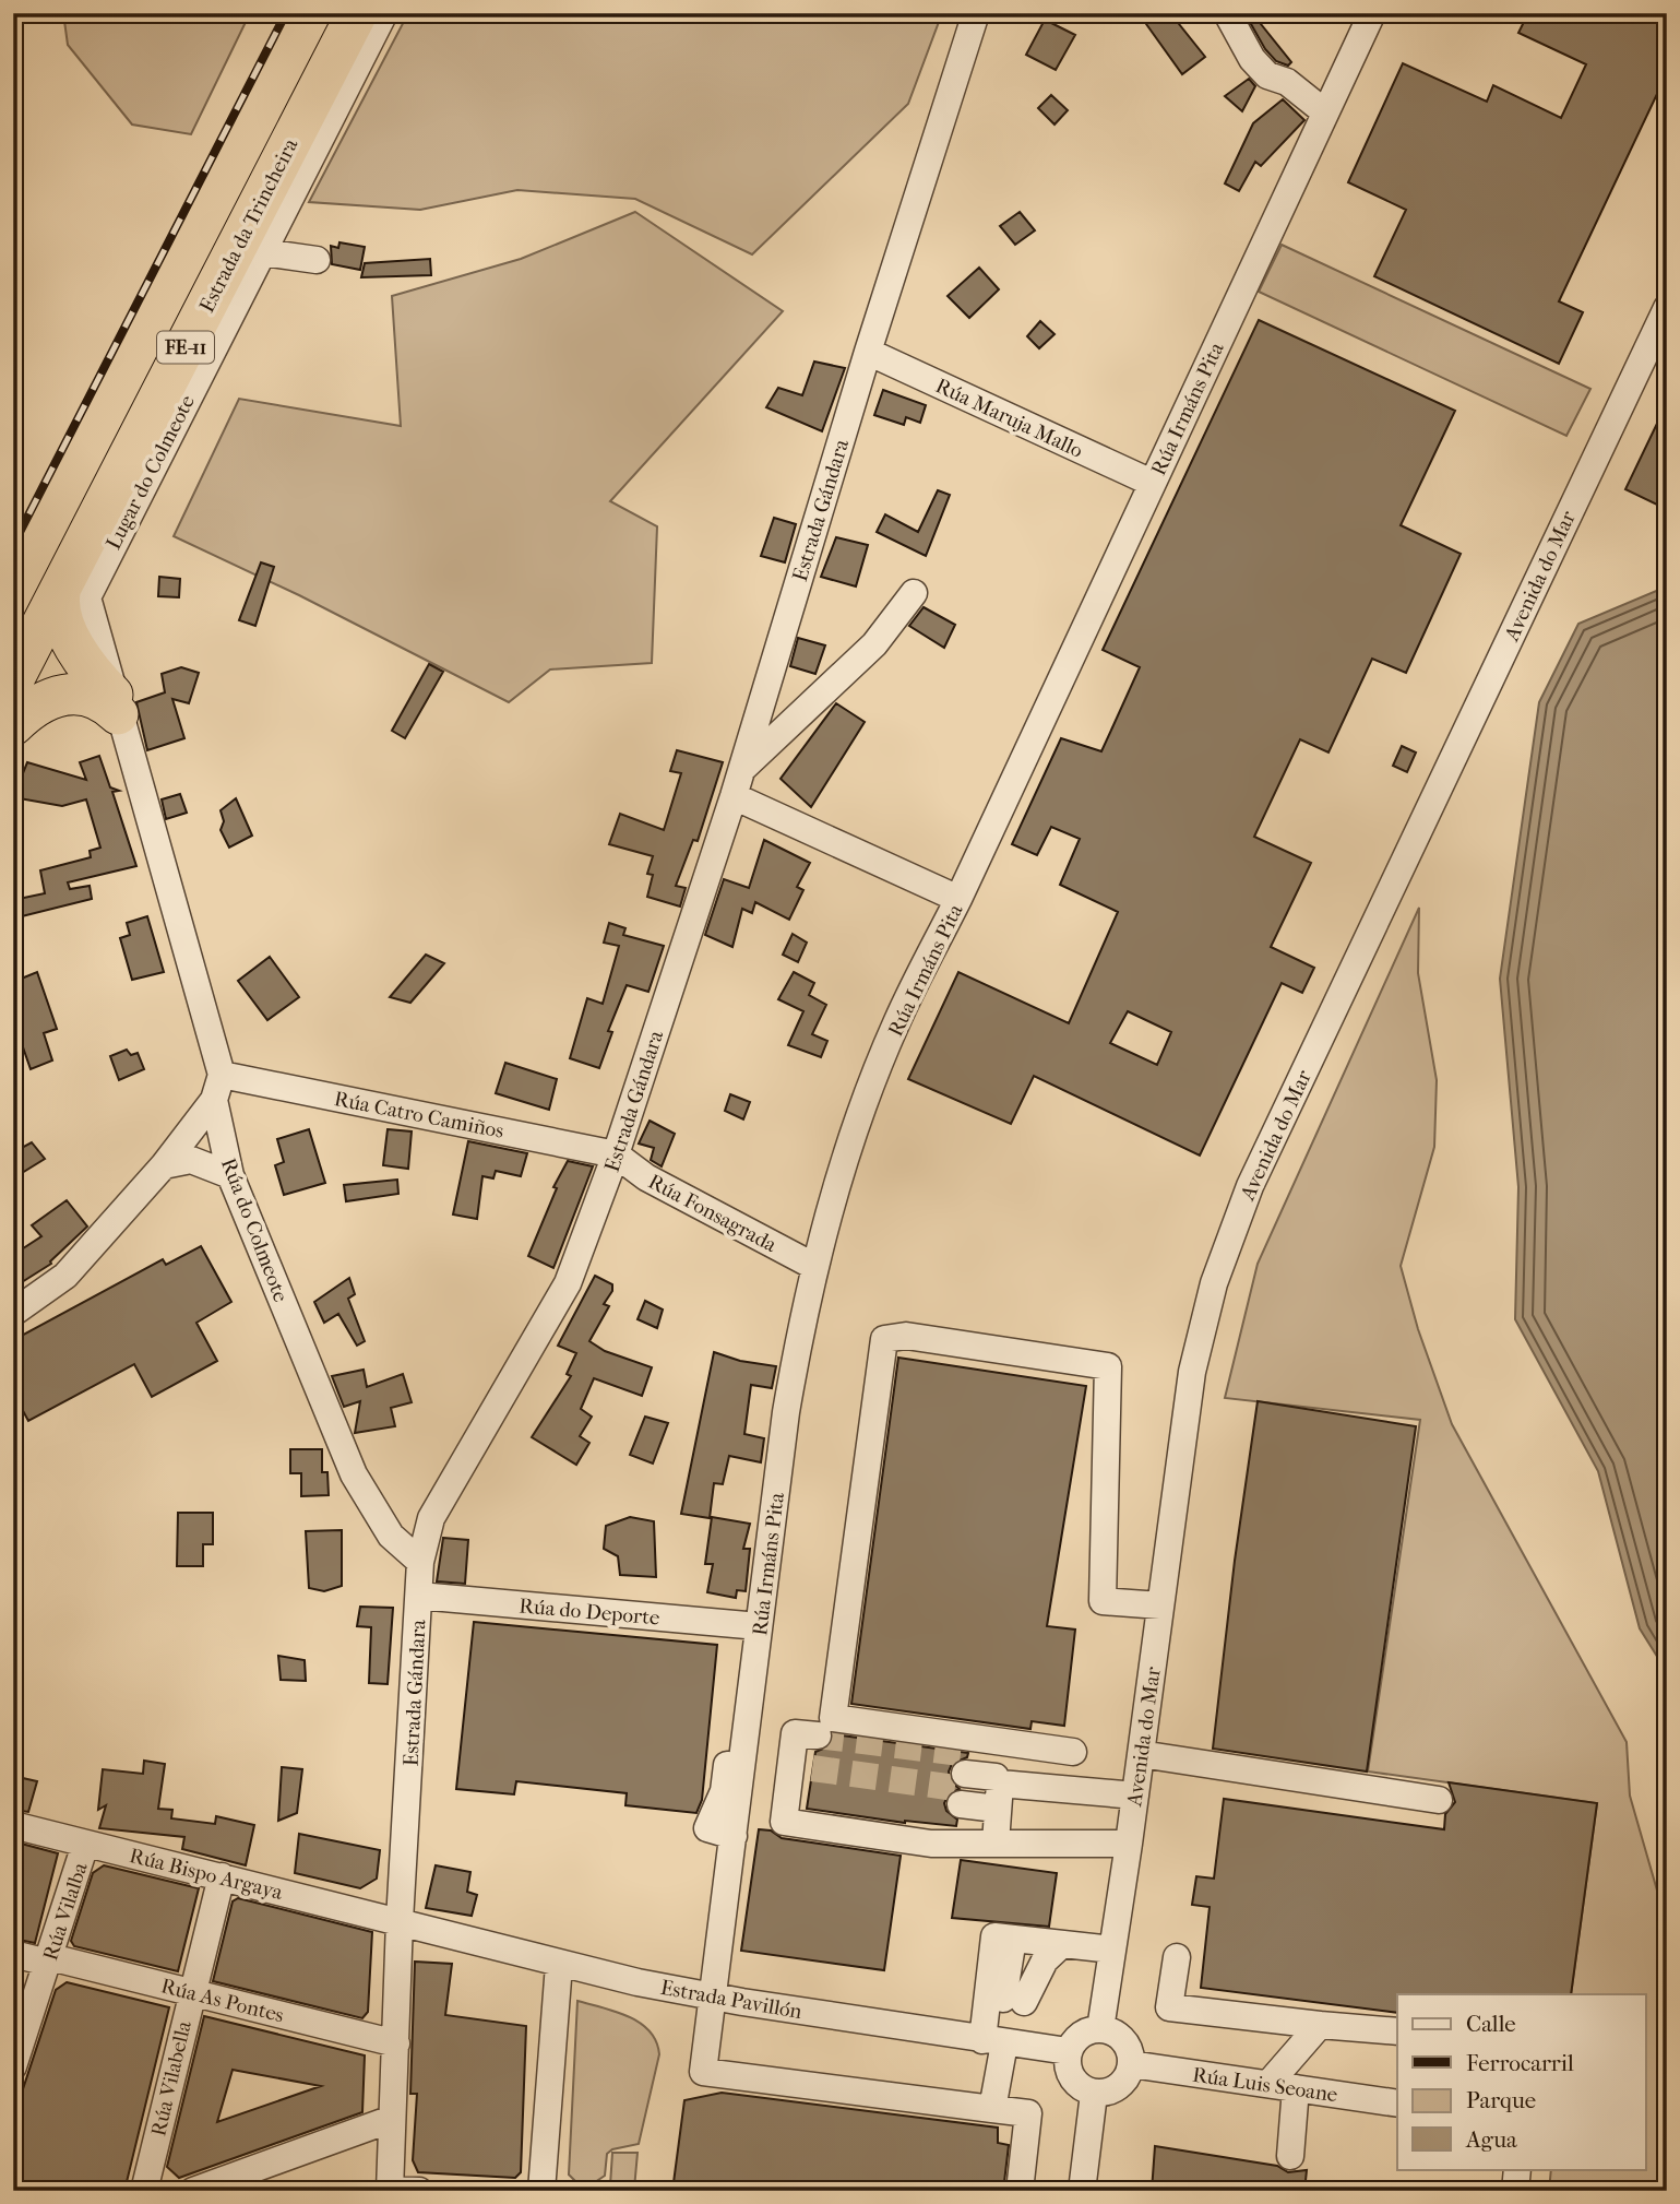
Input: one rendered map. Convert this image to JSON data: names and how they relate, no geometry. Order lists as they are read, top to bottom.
{
  "streets": {
    "highway": ["Estrada da Trincheira", "FE-11"],
    "street": [
      "Rúa Irmáns Pita",
      "Rúa Maruja Mallo",
      "Lugar do Colmeote",
      "Estrada Gándara",
      "Avenida do Mar",
      "Rúa Catro Camiños",
      "Rúa Fonsagrada",
      "Rúa do Colmeote",
      "Rúa do Deporte",
      "Rúa Bispo Argaya",
      "Rúa Vilalba",
      "Estrada Pavillón",
      "Rúa As Pontes",
      "Rúa Vilabella",
      "Rúa Luis Seoane"
    ]
  },
  "crossings": [
    ["Rúa Irmáns Pita", "Rúa Maruja Mallo"],
    ["Rúa Irmáns Pita", "Rúa Fonsagrada"],
    ["Rúa Irmáns Pita", "Rúa do Deporte"],
    ["Rúa Irmáns Pita", "Estrada Pavillón"],
    ["Rúa Maruja Mallo", "Estrada Gándara"],
    ["Lugar do Colmeote", "Rúa do Colmeote"],
    ["Estrada Gándara", "Rúa Catro Camiños"],
    ["Estrada Gándara", "Rúa Fonsagrada"],
    ["Estrada Gándara", "Rúa do Colmeote"],
    ["Estrada Gándara", "Rúa do Deporte"],
    ["Estrada Gándara", "Rúa Bispo Argaya"],
    ["Estrada Gándara", "Estrada Pavillón"],
    ["Estrada Gándara", "Rúa As Pontes"],
    ["Avenida do Mar", "Estrada Pavillón"],
    ["Avenida do Mar", "Rúa Luis Seoane"],
    ["Rúa Catro Camiños", "Rúa Fonsagrada"],
    ["Rúa Catro Camiños", "Rúa do Colmeote"],
    ["Rúa Bispo Argaya", "Rúa Vilalba"],
    ["Rúa Bispo Argaya", "Estrada Pavillón"],
    ["Rúa Bispo Argaya", "Rúa Vilabella"],
    ["Rúa Vilalba", "Rúa As Pontes"],
    ["Estrada Pavillón", "Rúa Luis Seoane"],
    ["Rúa As Pontes", "Rúa Vilabella"]
  ],
  "legend": [
    "Calle",
    "Ferrocarril",
    "Parque",
    "Agua"
  ]
}
